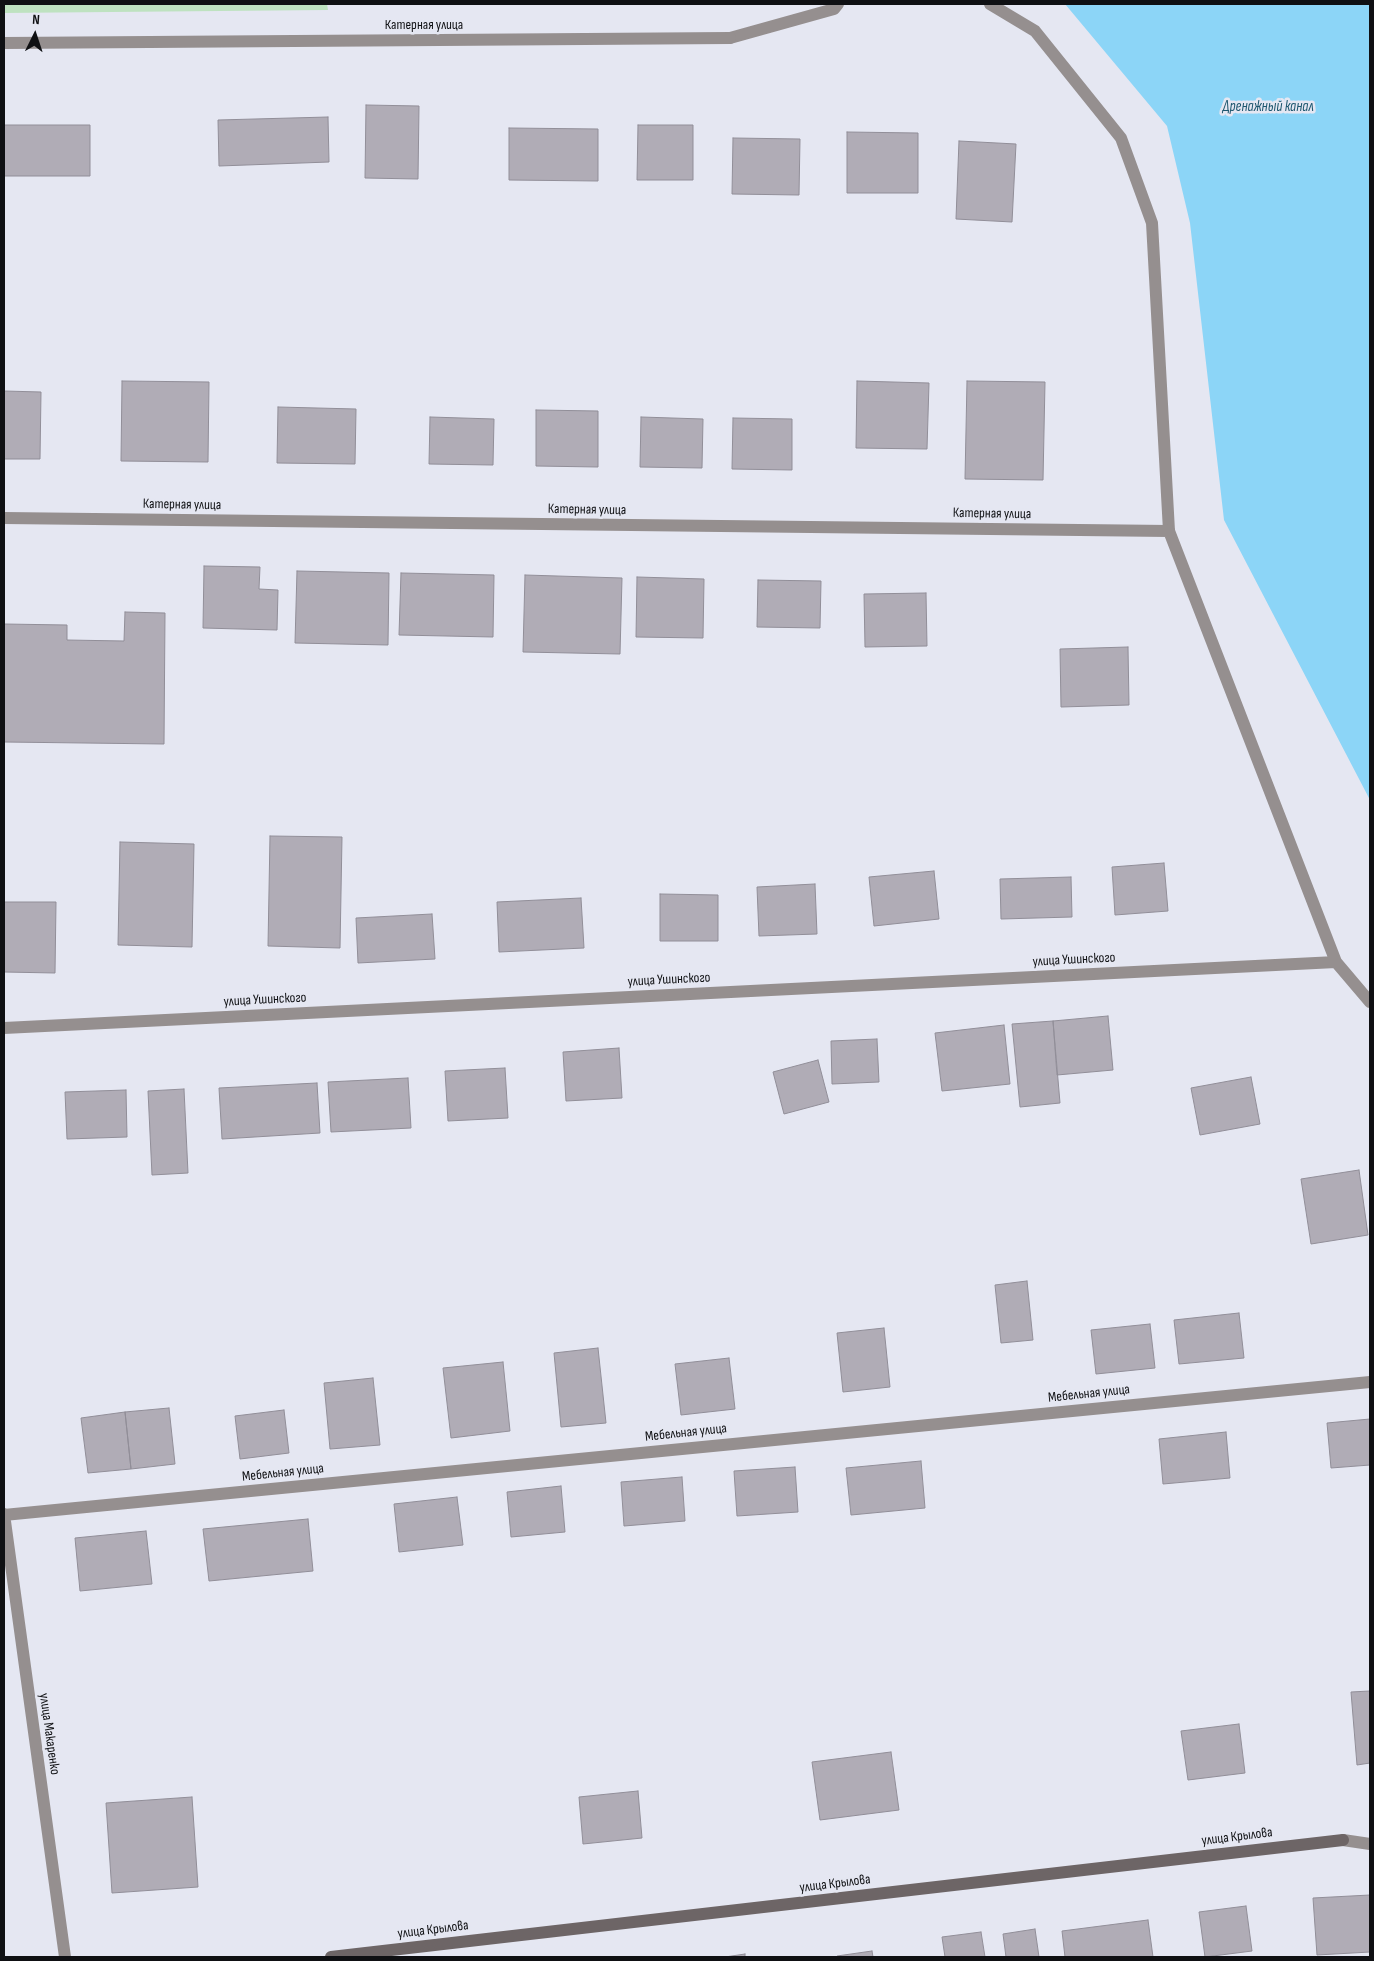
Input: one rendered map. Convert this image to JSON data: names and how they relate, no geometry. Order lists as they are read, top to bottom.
{
  "streets": {
    "street": [
      "Катерная улица",
      "улица Ушинского",
      "Мебельная улица",
      "улица Макаренко",
      "улица Крылова"
    ]
  },
  "crossings": [
    ["Мебельная улица", "улица Макаренко"]
  ],
  "water": ["Дренажный канал"],
  "north": "top"
}
